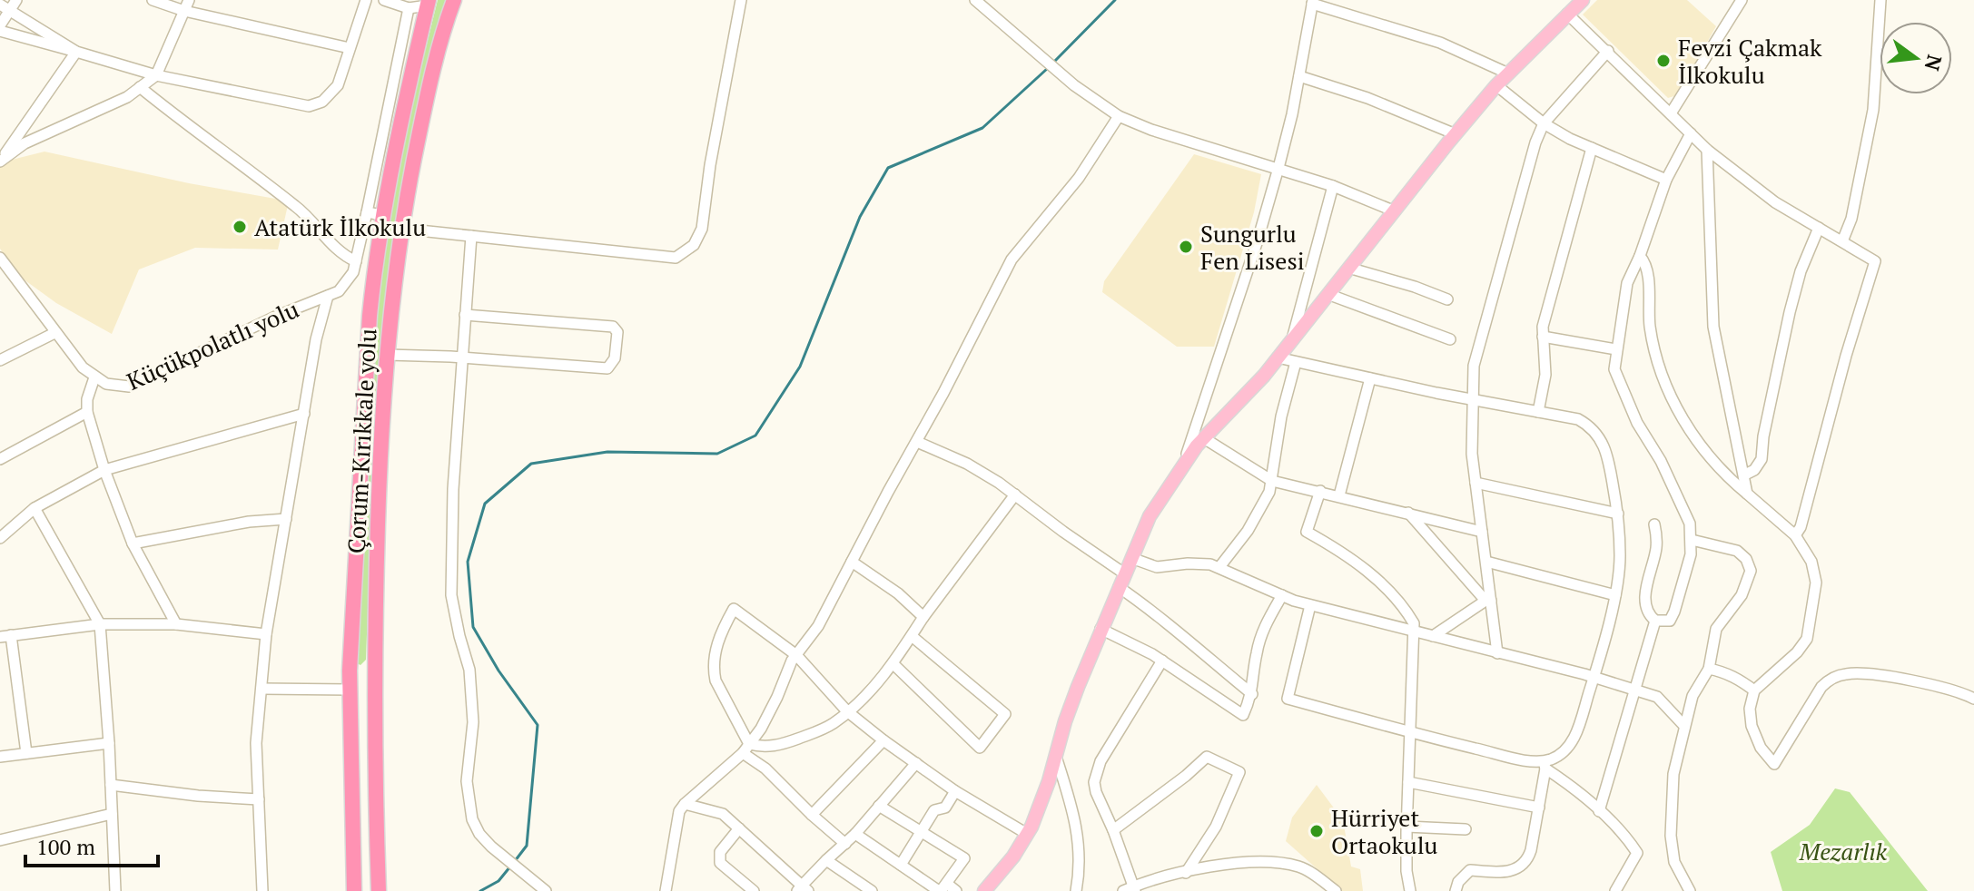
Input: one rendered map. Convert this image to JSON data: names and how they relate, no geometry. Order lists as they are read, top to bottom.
{
  "streets": {
    "highway": ["Çorum-Kırıkkale yolu"],
    "street": ["Küçükpolatlı yolu"]
  },
  "crossings": [
    ["Küçükpolatlı yolu", "Çorum-Kırıkkale yolu"]
  ],
  "parks": ["Mezarlık"],
  "places": [
    "Fevzi Çakmak İlkokulu",
    "Atatürk İlkokulu",
    "Sungurlu Fen Lisesi",
    "Hürriyet Ortaokulu"
  ],
  "scale_bar": "100 m",
  "north": "right"
}
